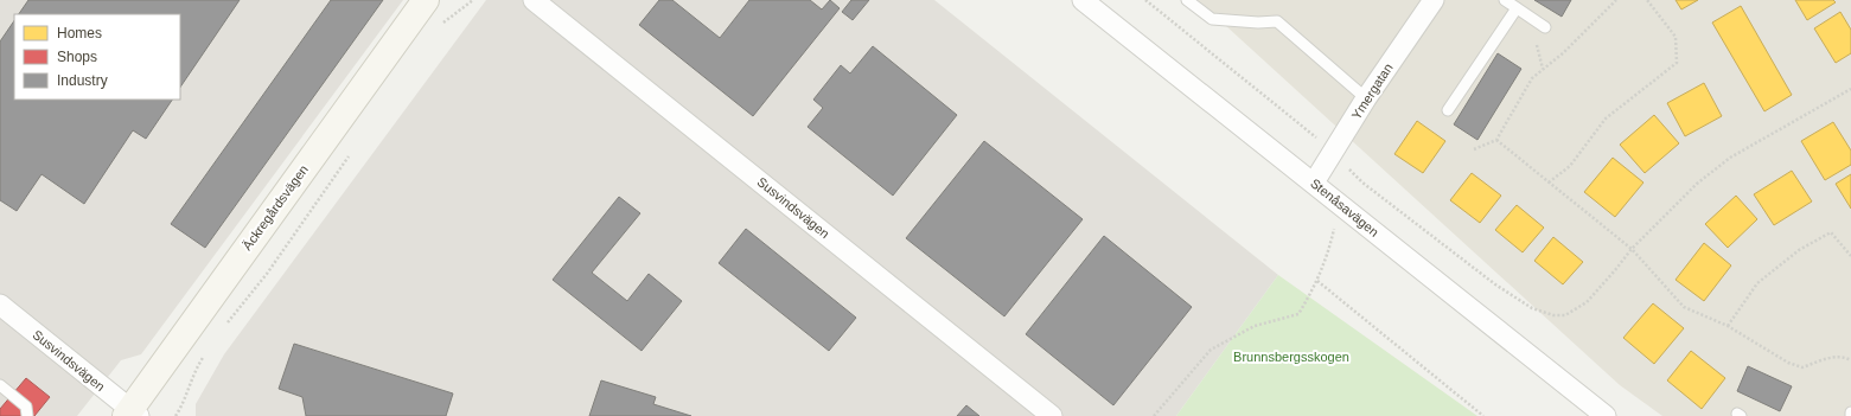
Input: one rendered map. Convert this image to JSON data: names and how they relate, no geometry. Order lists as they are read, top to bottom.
{
  "streets": {
    "street": [
      "Ymergatan",
      "Äckregårdsvägen",
      "Susvindsvägen",
      "Stenåsavägen"
    ]
  },
  "crossings": [
    ["Ymergatan", "Stenåsavägen"],
    ["Äckregårdsvägen", "Susvindsvägen"]
  ],
  "parks": ["Brunnsbergsskogen"],
  "legend": ["Homes", "Shops", "Industry"]
}
